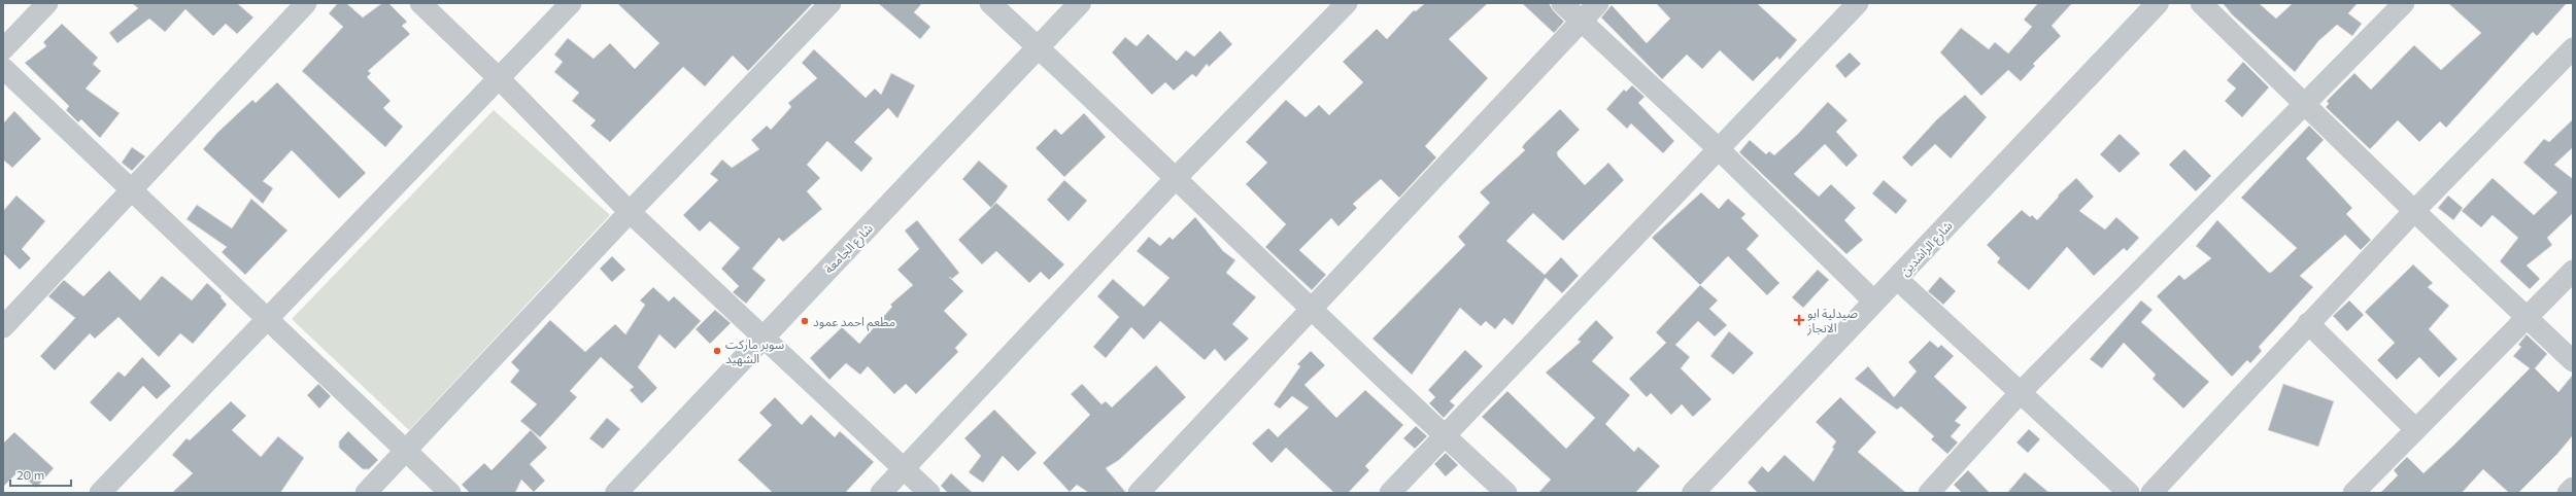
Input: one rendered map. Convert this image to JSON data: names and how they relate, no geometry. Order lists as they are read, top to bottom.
{
  "streets": {
    "street": ["شارع الجامعة", "شارع الراشدين"]
  },
  "places": {
    "health": ["صيدلية ابو الانجاز"],
    "other": ["مطعم احمد عمود", "سوبر ماركت الشهيد"]
  },
  "scale_bar": "20 m"
}
